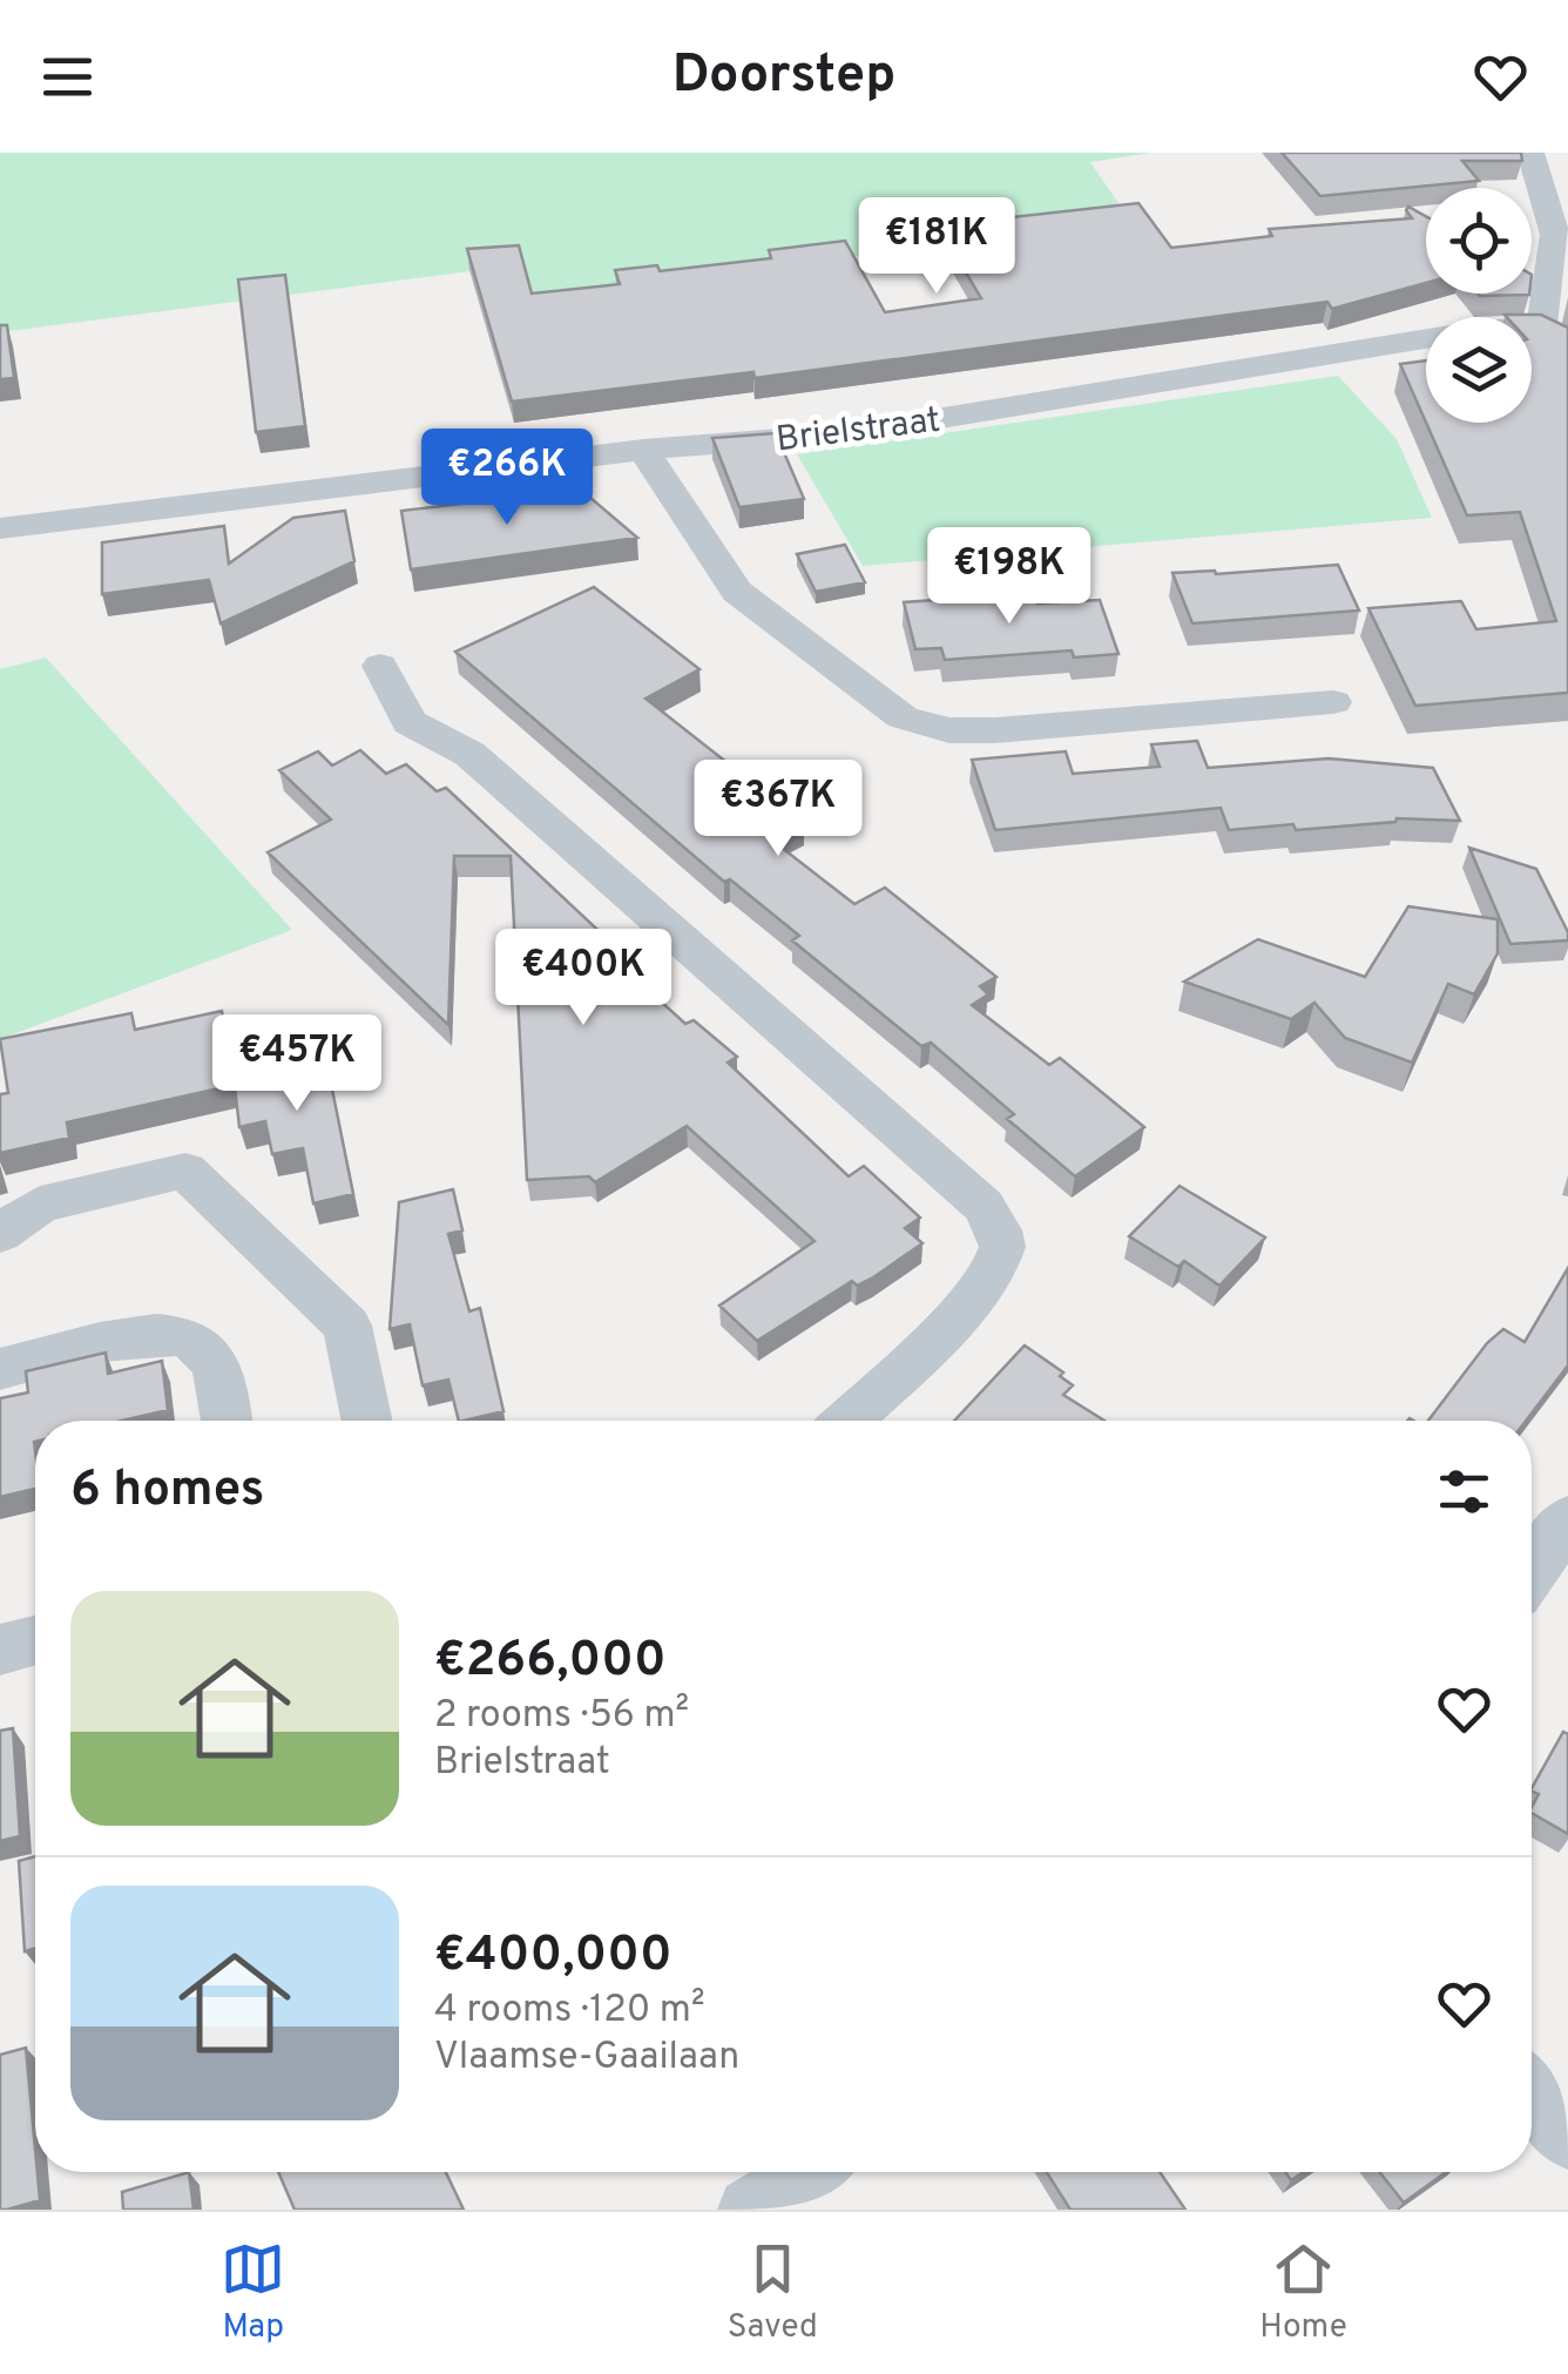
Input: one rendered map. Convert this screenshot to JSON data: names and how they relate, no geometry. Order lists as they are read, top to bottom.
{
  "streets": {
    "street": ["Brielstraat"]
  },
  "page": {
    "header": "Doorstep",
    "price": [
      "€181K",
      "€266K",
      "€198K",
      "€367K",
      "€400K",
      "€457K"
    ],
    "heading": "6 homes",
    "list": [
      {
        "name": "€266,000",
        "note": "2 rooms · 56 m² · Brielstraat"
      },
      {
        "name": "€400,000",
        "note": "4 rooms · 120 m² · Vlaamse-Gaailaan"
      }
    ],
    "tabs": ["Map", "Saved", "Home"]
  }
}
